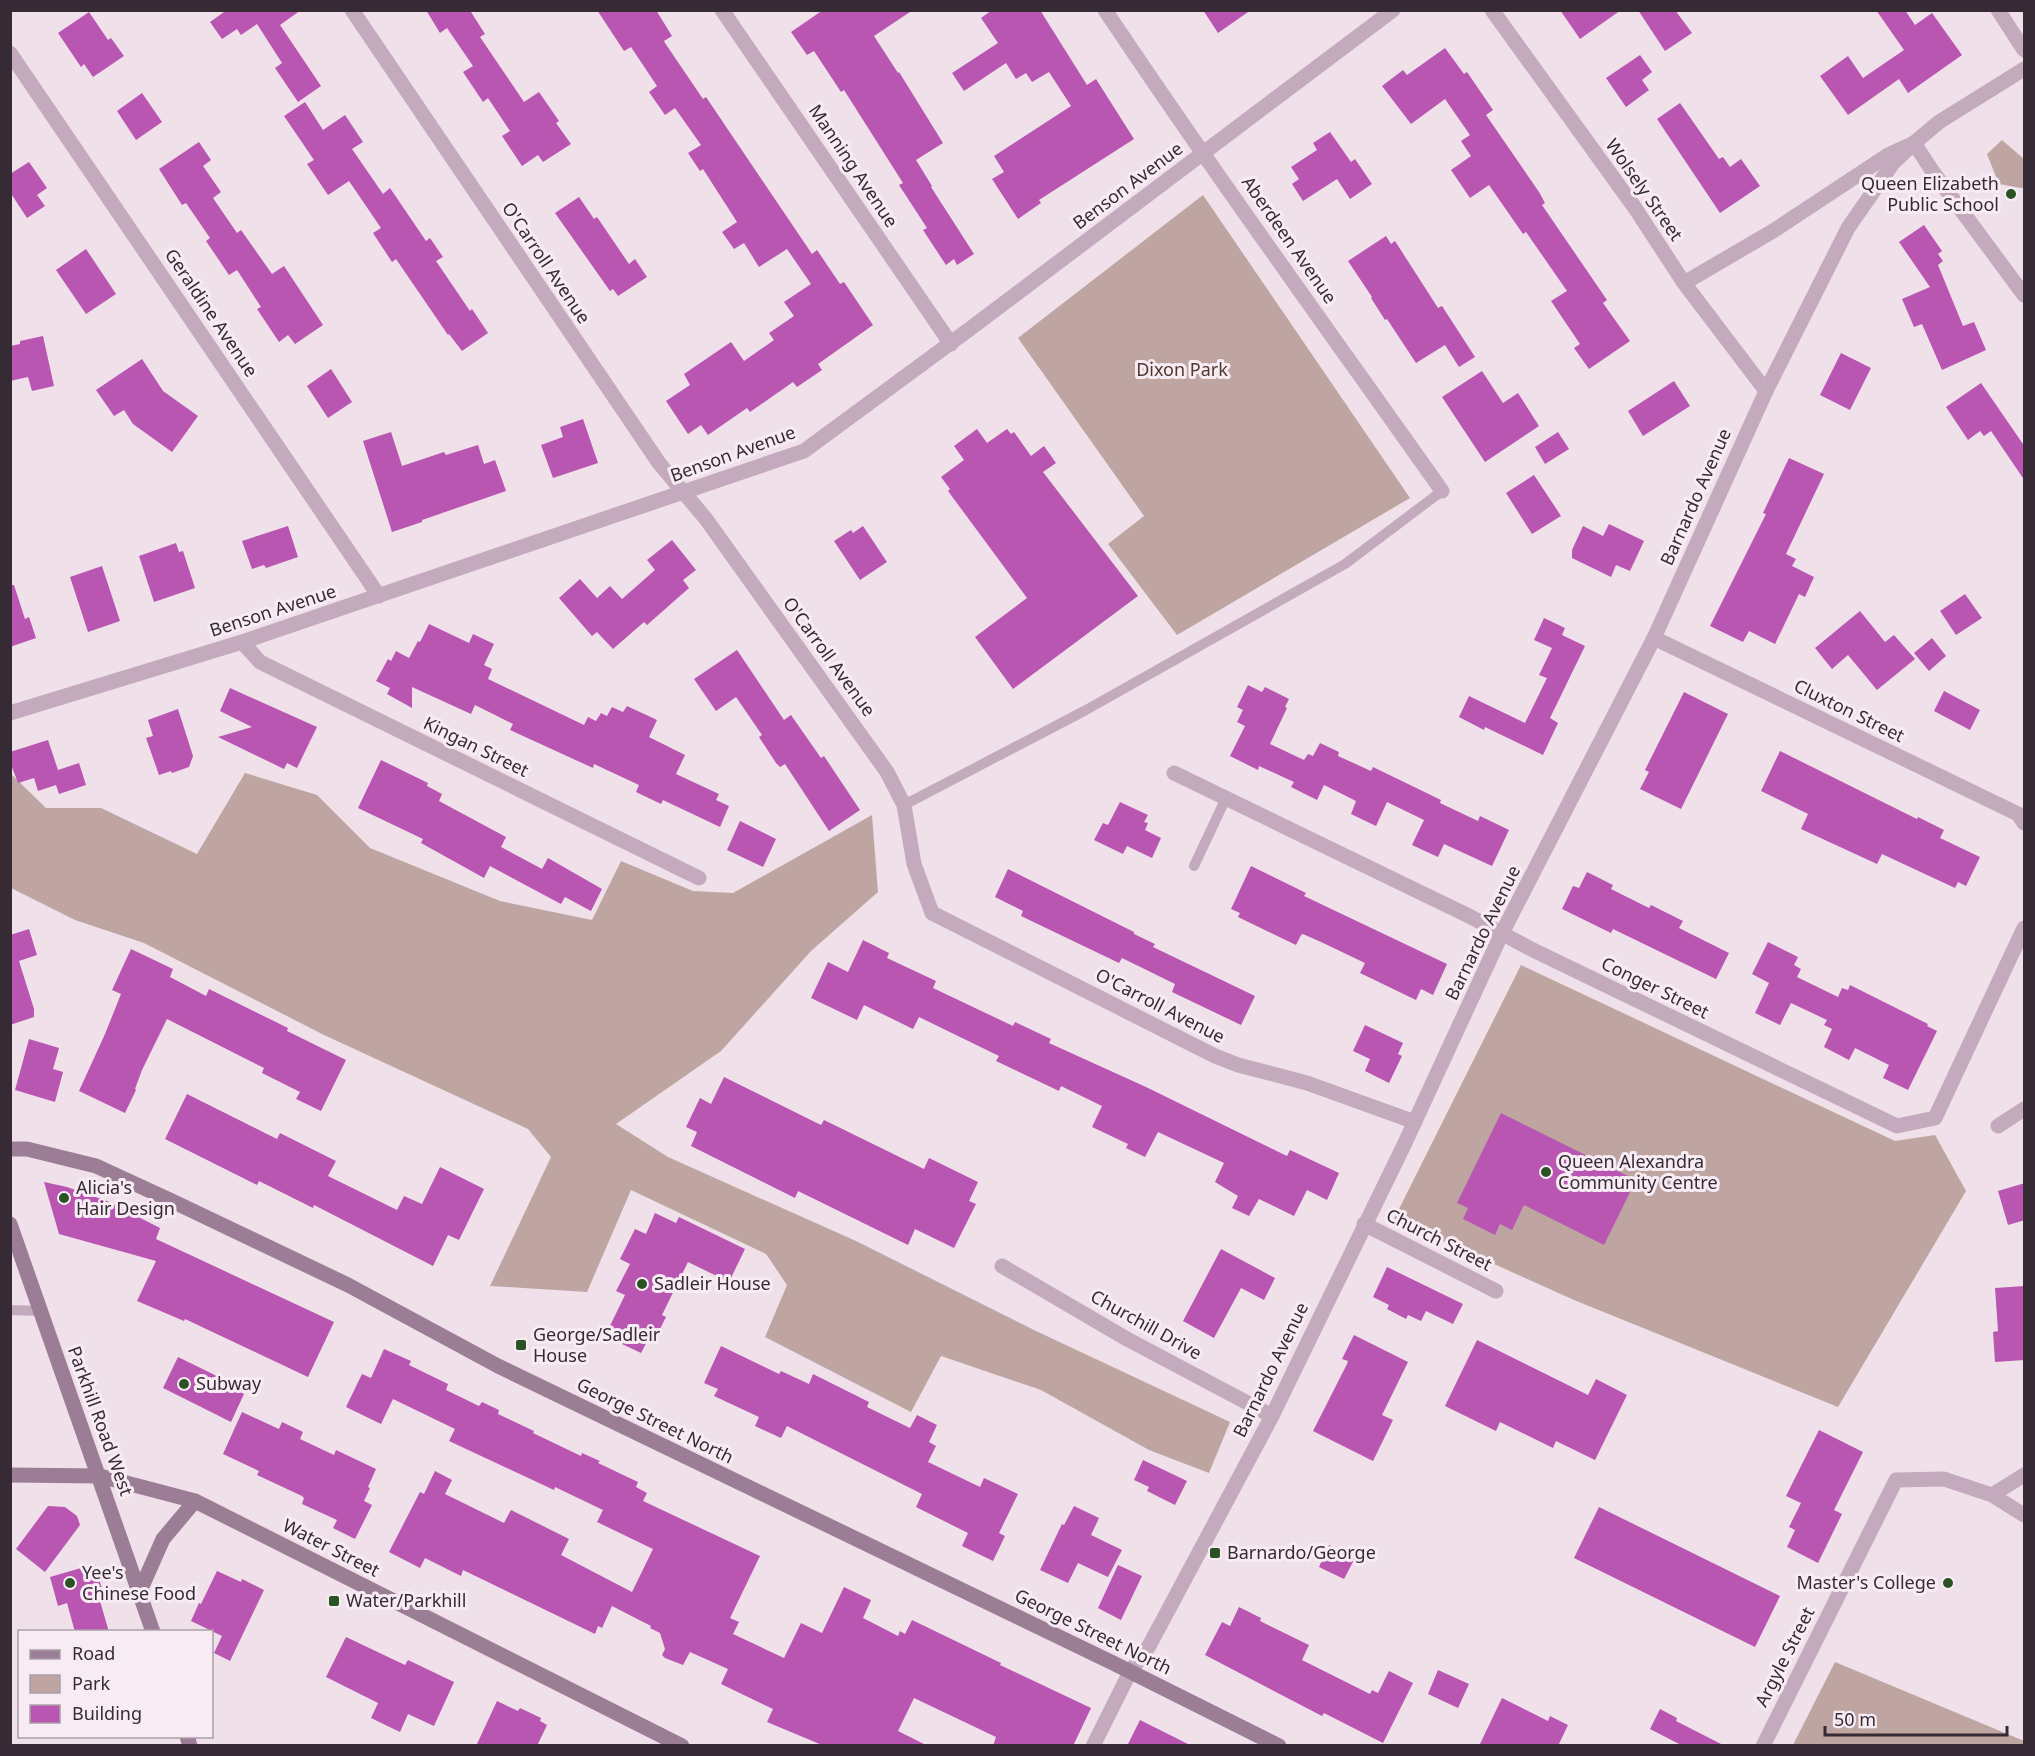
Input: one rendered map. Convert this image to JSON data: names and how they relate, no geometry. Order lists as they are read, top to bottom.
{
  "streets": {
    "main road": ["Parkhill Road West", "George Street North", "Water Street"],
    "street": [
      "Manning Avenue",
      "Benson Avenue",
      "Wolsely Street",
      "Aberdeen Avenue",
      "O'Carroll Avenue",
      "Geraldine Avenue",
      "Barnardo Avenue",
      "Cluxton Street",
      "Kingan Street",
      "Conger Street",
      "Church Street",
      "Churchill Drive",
      "Argyle Street"
    ]
  },
  "crossings": [
    ["Manning Avenue", "Benson Avenue"],
    ["Benson Avenue", "Aberdeen Avenue"],
    ["Benson Avenue", "O'Carroll Avenue"],
    ["Benson Avenue", "Geraldine Avenue"],
    ["Benson Avenue", "Kingan Street"],
    ["Wolsely Street", "Barnardo Avenue"],
    ["O'Carroll Avenue", "Barnardo Avenue"],
    ["Barnardo Avenue", "Cluxton Street"],
    ["Barnardo Avenue", "Conger Street"],
    ["Barnardo Avenue", "Church Street"],
    ["Barnardo Avenue", "Churchill Drive"],
    ["Barnardo Avenue", "George Street North"],
    ["Parkhill Road West", "Water Street"]
  ],
  "parks": ["Dixon Park"],
  "places": {
    "other": [
      "Queen Elizabeth Public School",
      "Queen Alexandra Community Centre",
      "Alicia's Hair Design",
      "Sadleir House",
      "Subway",
      "Yee's Chinese Food",
      "Master's College"
    ],
    "transit": ["George/Sadleir House", "Barnardo/George", "Water/Parkhill"]
  },
  "legend": ["Road", "Park", "Building"],
  "scale_bar": "50 m"
}
